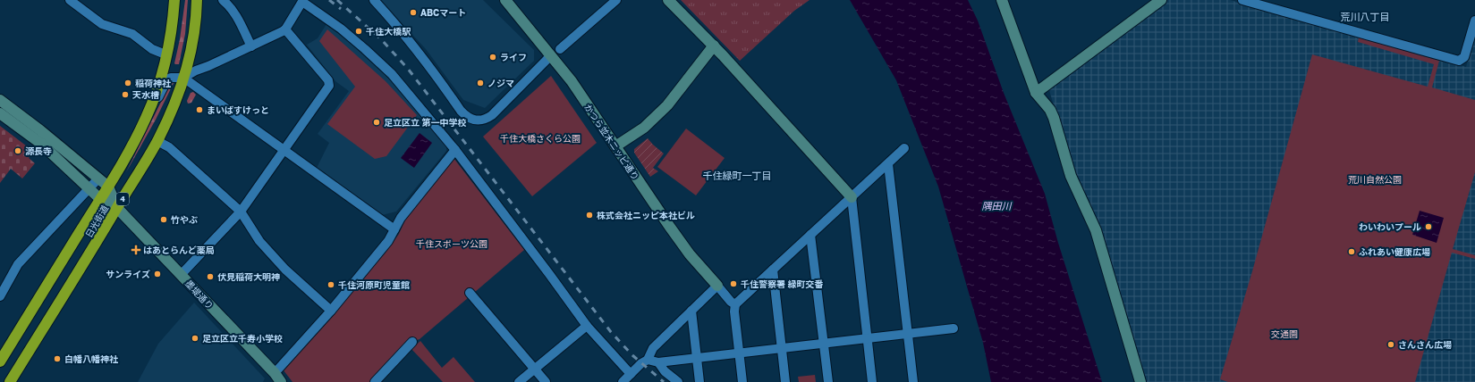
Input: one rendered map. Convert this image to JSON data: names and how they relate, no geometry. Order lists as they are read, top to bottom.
{
  "streets": {
    "highway": ["4", "日光街道"],
    "street": ["かつら並木ニッピ通り", "墨堤通り"]
  },
  "crossings": [
    ["日光街道", "墨堤通り"]
  ],
  "districts": ["荒川八丁目", "千住緑町一丁目"],
  "water": ["隅田川"],
  "parks": [
    "千住大橋さくら公園",
    "荒川自然公園",
    "千住スポーツ公園",
    "交通園"
  ],
  "places": {
    "other": [
      "ABCマート",
      "千住大橋駅",
      "ライフ",
      "稲荷神社",
      "ノジマ",
      "天水槽",
      "まいばすけっと",
      "足立区立 第一中学校",
      "源長寺",
      "株式会社ニッピ本社ビル",
      "竹やぶ",
      "わいわいプール",
      "ふれあい健康広場",
      "サンライズ",
      "伏見稲荷大明神",
      "千住警察署 緑町交番",
      "千住河原町児童館",
      "足立区立千寿小学校",
      "さんさん広場",
      "白幡八幡神社"
    ],
    "health": ["はあとらんど薬局"]
  }
}
